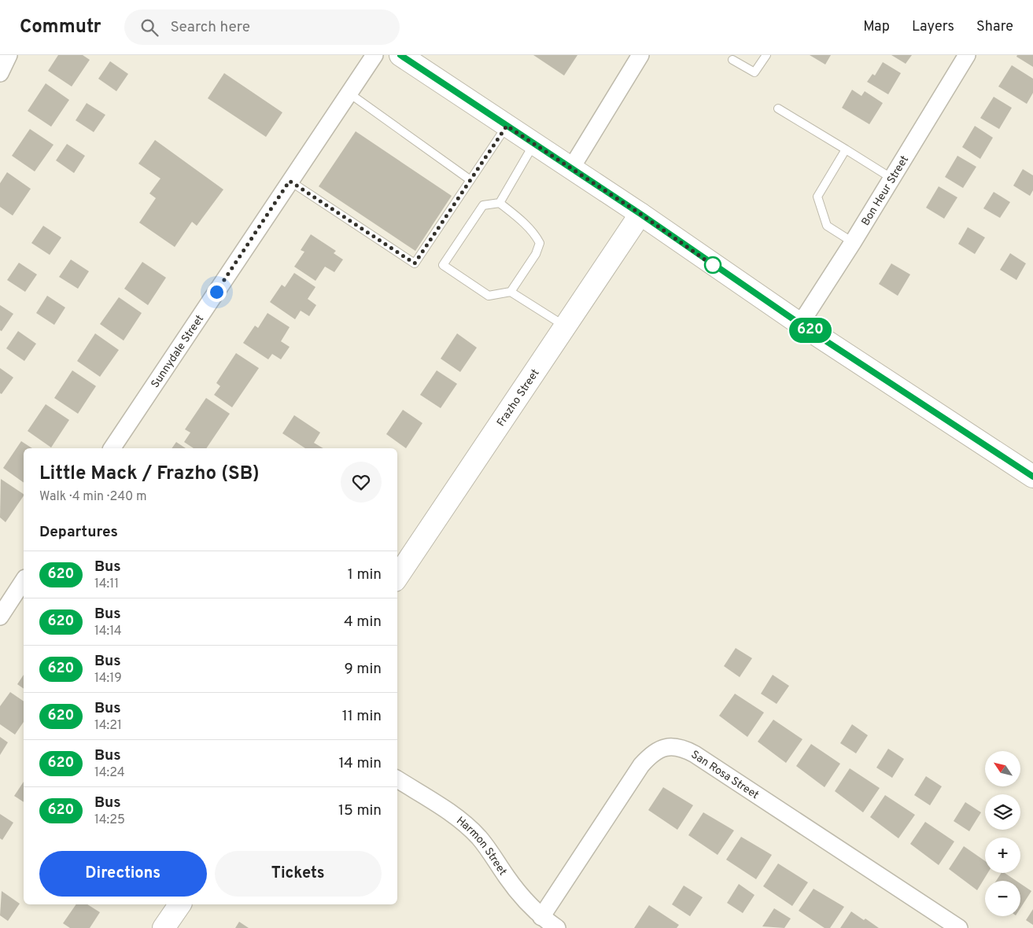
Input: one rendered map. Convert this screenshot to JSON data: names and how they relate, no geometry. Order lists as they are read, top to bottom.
{
  "streets": {
    "main road": ["Frazho Street"],
    "street": [
      "Bon Heur Street",
      "Sunnydale Street",
      "San Rosa Street",
      "Harmon Street"
    ]
  },
  "crossings": [
    ["San Rosa Street", "Harmon Street"]
  ],
  "lines": ["bus line 620"],
  "north": "top left",
  "page": {
    "header": "Commutr",
    "search": "Search here",
    "nav": ["Map", "Layers", "Share"],
    "on_map": "620",
    "heading": [
      ["Little Mack / Frazho (SB)", "Walk · 4 min · 240 m"],
      "Departures"
    ],
    "list": [
      {
        "mark": "620",
        "name": "Bus",
        "note": "14:11",
        "value": "1 min"
      },
      {
        "mark": "620",
        "name": "Bus",
        "note": "14:14",
        "value": "4 min"
      },
      {
        "mark": "620",
        "name": "Bus",
        "note": "14:19",
        "value": "9 min"
      },
      {
        "mark": "620",
        "name": "Bus",
        "note": "14:21",
        "value": "11 min"
      },
      {
        "mark": "620",
        "name": "Bus",
        "note": "14:24",
        "value": "14 min"
      },
      {
        "mark": "620",
        "name": "Bus",
        "note": "14:25",
        "value": "15 min"
      }
    ],
    "map_buttons": ["+", "−"],
    "buttons": ["Directions", "Tickets"]
  }
}
